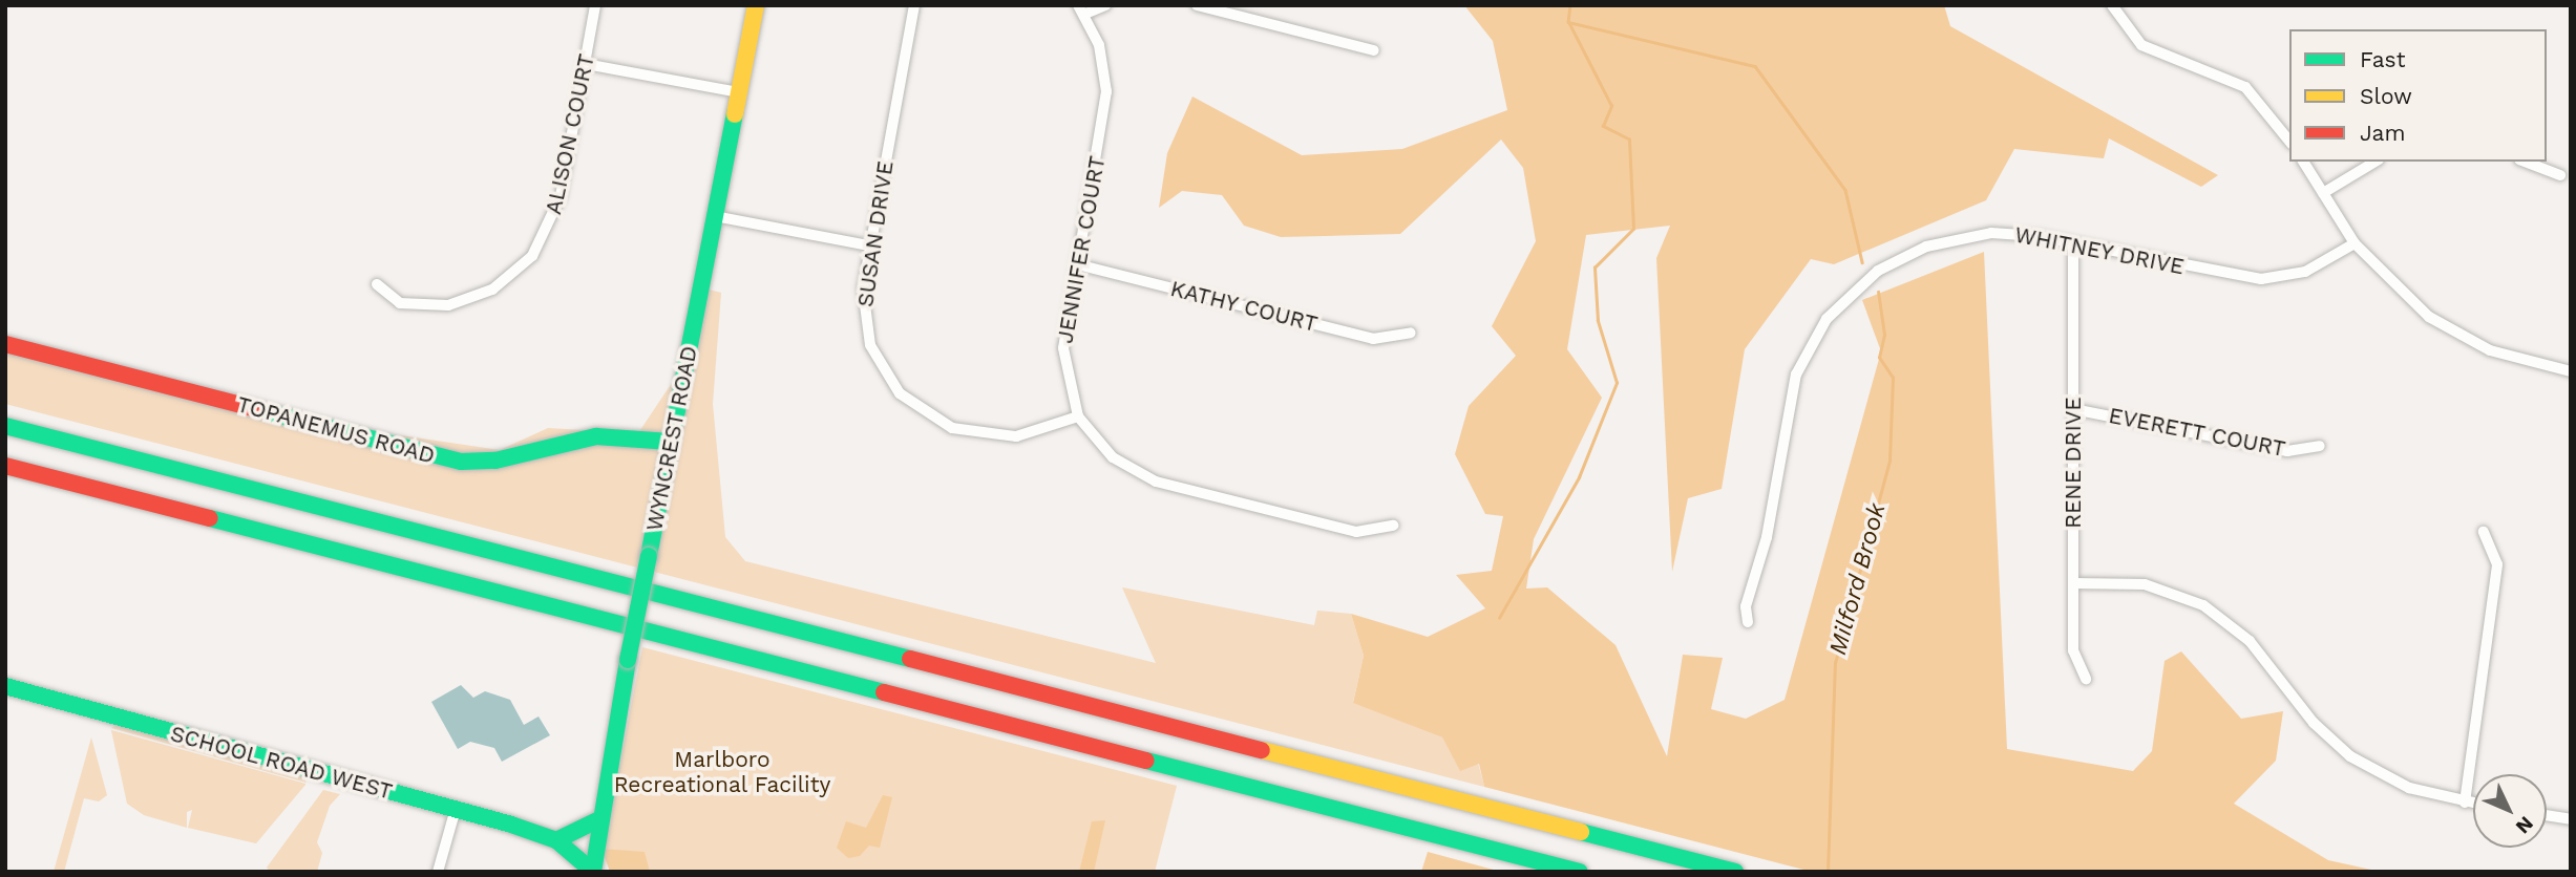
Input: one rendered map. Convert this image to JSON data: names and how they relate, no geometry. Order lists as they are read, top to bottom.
{
  "streets": {
    "main road": ["TOPANEMUS ROAD", "WYNCREST ROAD", "SCHOOL ROAD WEST"],
    "street": [
      "ALISON COURT",
      "SUSAN DRIVE",
      "JENNIFER COURT",
      "WHITNEY DRIVE",
      "KATHY COURT",
      "EVERETT COURT",
      "RENE DRIVE"
    ]
  },
  "crossings": [
    ["SUSAN DRIVE", "JENNIFER COURT"],
    ["JENNIFER COURT", "KATHY COURT"],
    ["WHITNEY DRIVE", "RENE DRIVE"],
    ["TOPANEMUS ROAD", "WYNCREST ROAD"],
    ["EVERETT COURT", "RENE DRIVE"],
    ["WYNCREST ROAD", "SCHOOL ROAD WEST"]
  ],
  "water": ["Milford Brook"],
  "parks": ["Marlboro Recreational Facility"],
  "legend": ["Fast", "Slow", "Jam"],
  "north": "bottom right"
}
